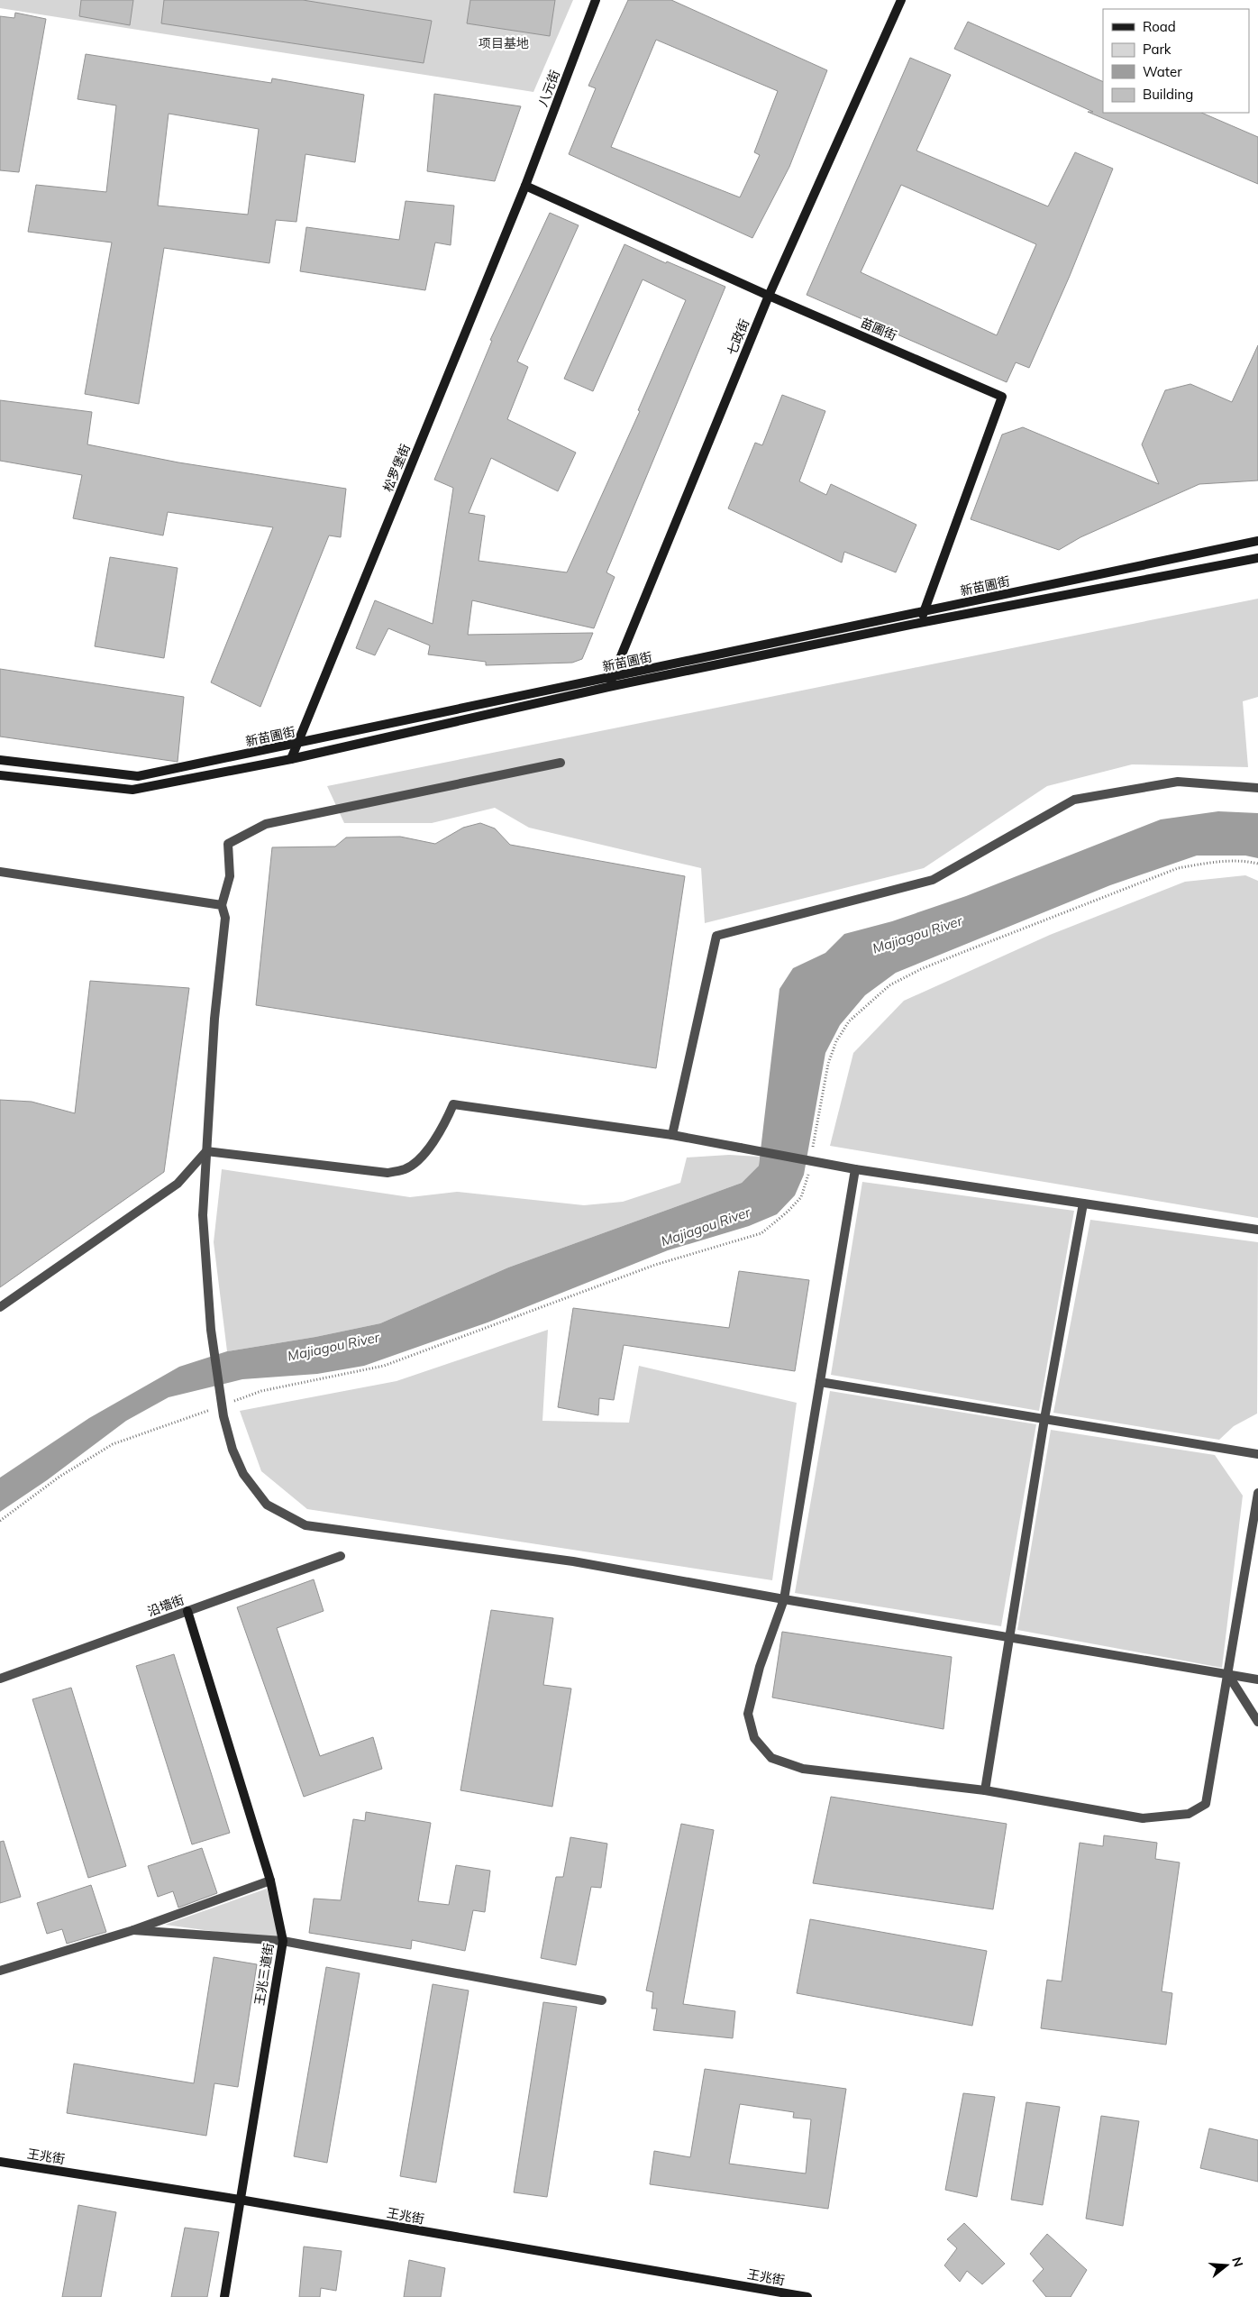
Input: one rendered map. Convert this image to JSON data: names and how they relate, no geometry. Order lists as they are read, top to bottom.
{
  "streets": {
    "main road": [
      "八元街",
      "苗圃街",
      "七政街",
      "松罗堡街",
      "新苗圃街",
      "王兆三道街",
      "王兆街"
    ],
    "street": ["沿墙街"]
  },
  "crossings": [
    ["八元街", "苗圃街"],
    ["八元街", "松罗堡街"],
    ["苗圃街", "七政街"],
    ["苗圃街", "松罗堡街"],
    ["苗圃街", "新苗圃街"],
    ["七政街", "新苗圃街"],
    ["松罗堡街", "新苗圃街"],
    ["沿墙街", "王兆三道街"],
    ["王兆三道街", "王兆街"]
  ],
  "water": ["Majiagou River"],
  "parks": ["项目基地"],
  "legend": [
    "Road",
    "Park",
    "Water",
    "Building"
  ],
  "north": "right"
}
